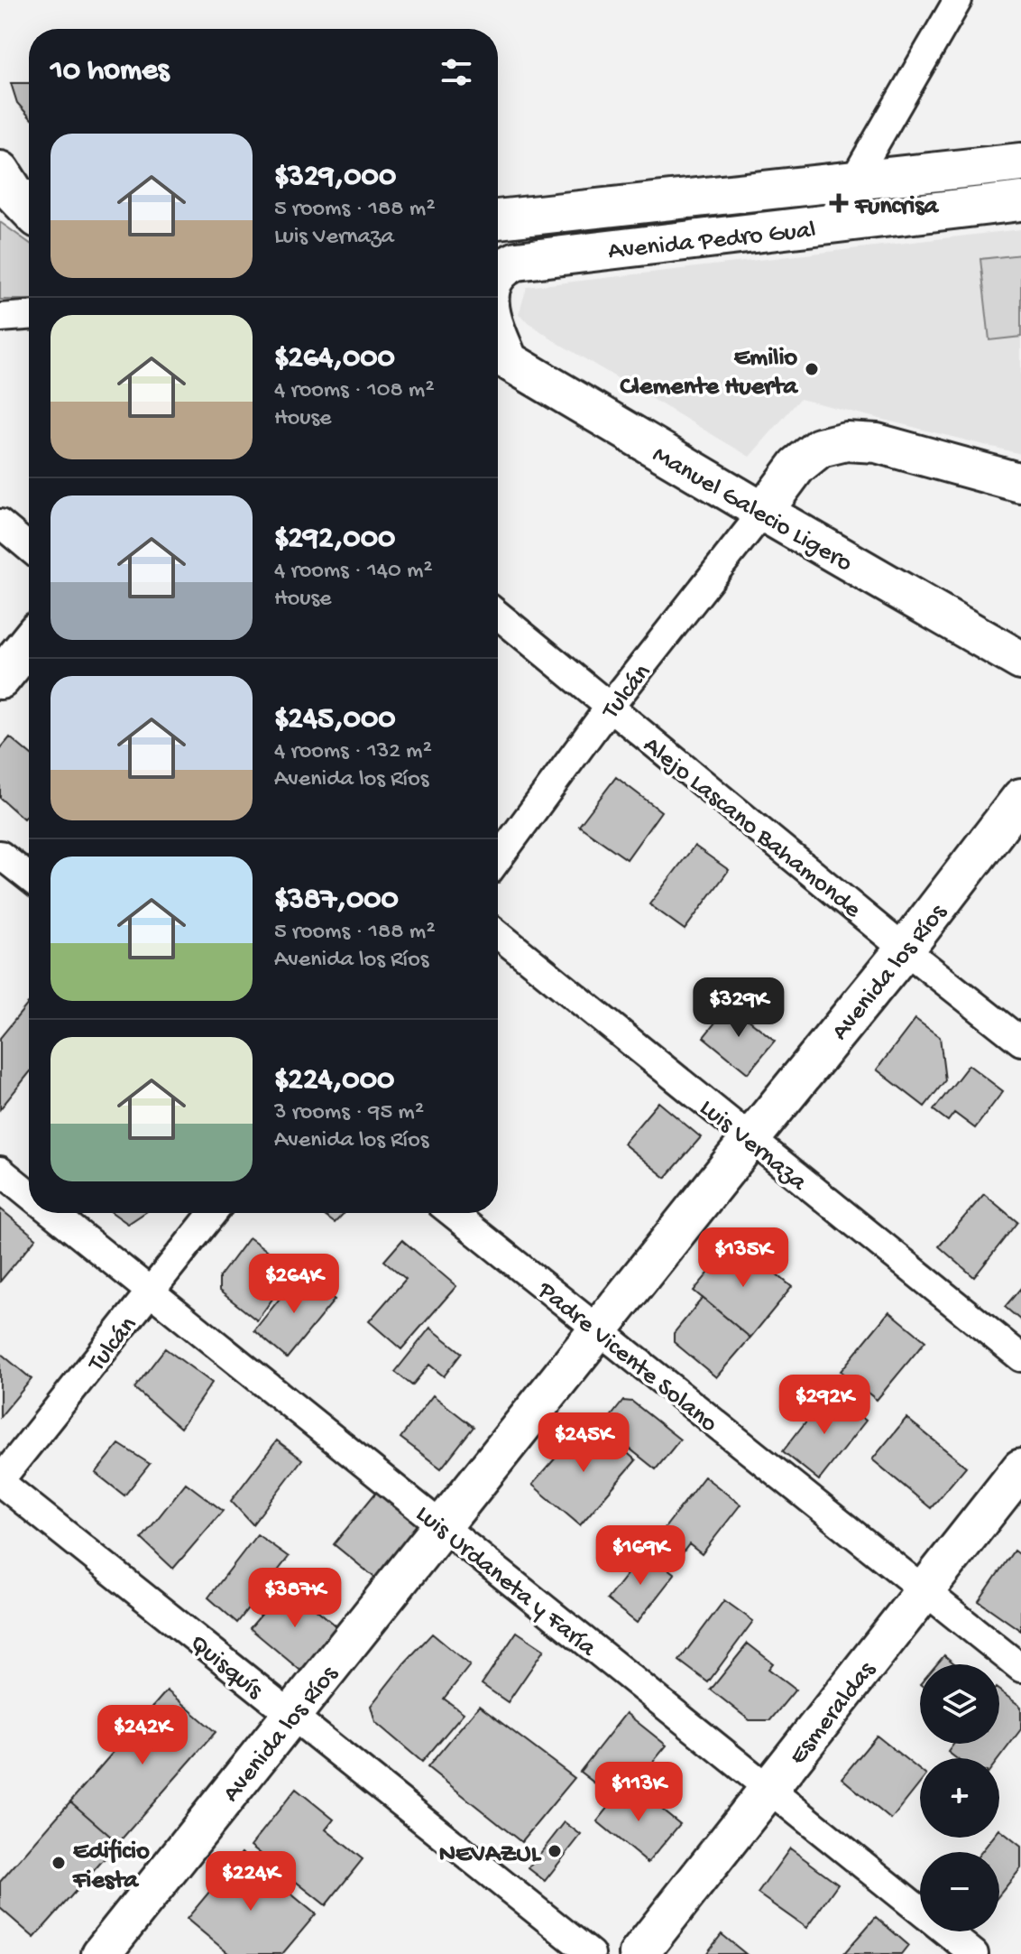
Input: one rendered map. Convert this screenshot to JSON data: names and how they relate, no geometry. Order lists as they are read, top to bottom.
{
  "streets": {
    "main road": [
      "Avenida Pedro Gual",
      "Manuel Galecio Ligero",
      "Avenida los Ríos",
      "Esmeraldas"
    ],
    "street": [
      "Tulcán",
      "Alejo Lascano Bahamonde",
      "Luis Vernaza",
      "Padre Vicente Solano",
      "Luis Urdaneta y Faría",
      "Quisquís"
    ]
  },
  "crossings": [
    ["Manuel Galecio Ligero", "Tulcán"],
    ["Tulcán", "Alejo Lascano Bahamonde"],
    ["Tulcán", "Luis Urdaneta y Faría"],
    ["Tulcán", "Quisquís"],
    ["Alejo Lascano Bahamonde", "Avenida los Ríos"],
    ["Avenida los Ríos", "Luis Vernaza"],
    ["Avenida los Ríos", "Padre Vicente Solano"],
    ["Avenida los Ríos", "Luis Urdaneta y Faría"],
    ["Avenida los Ríos", "Quisquís"],
    ["Padre Vicente Solano", "Esmeraldas"],
    ["Luis Urdaneta y Faría", "Esmeraldas"]
  ],
  "places": {
    "health": ["Funcrisa"],
    "other": ["Emilio Clemente Huerta", "NEVAZUL", "Edificio Fiesta"]
  },
  "page": {
    "heading": "10 homes",
    "list": [
      {
        "name": "$329,000",
        "note": "5 rooms · 188 m² · Luis Vernaza"
      },
      {
        "name": "$264,000",
        "note": "4 rooms · 108 m² · House"
      },
      {
        "name": "$292,000",
        "note": "4 rooms · 140 m² · House"
      },
      {
        "name": "$245,000",
        "note": "4 rooms · 132 m² · Avenida los Ríos"
      },
      {
        "name": "$387,000",
        "note": "5 rooms · 188 m² · Avenida los Ríos"
      },
      {
        "name": "$224,000",
        "note": "3 rooms · 95 m² · Avenida los Ríos"
      }
    ],
    "price": [
      "$329K",
      "$135K",
      "$264K",
      "$292K",
      "$245K",
      "$169K",
      "$387K",
      "$242K",
      "$113K",
      "$224K"
    ],
    "map_buttons": ["+", "−"]
  }
}
